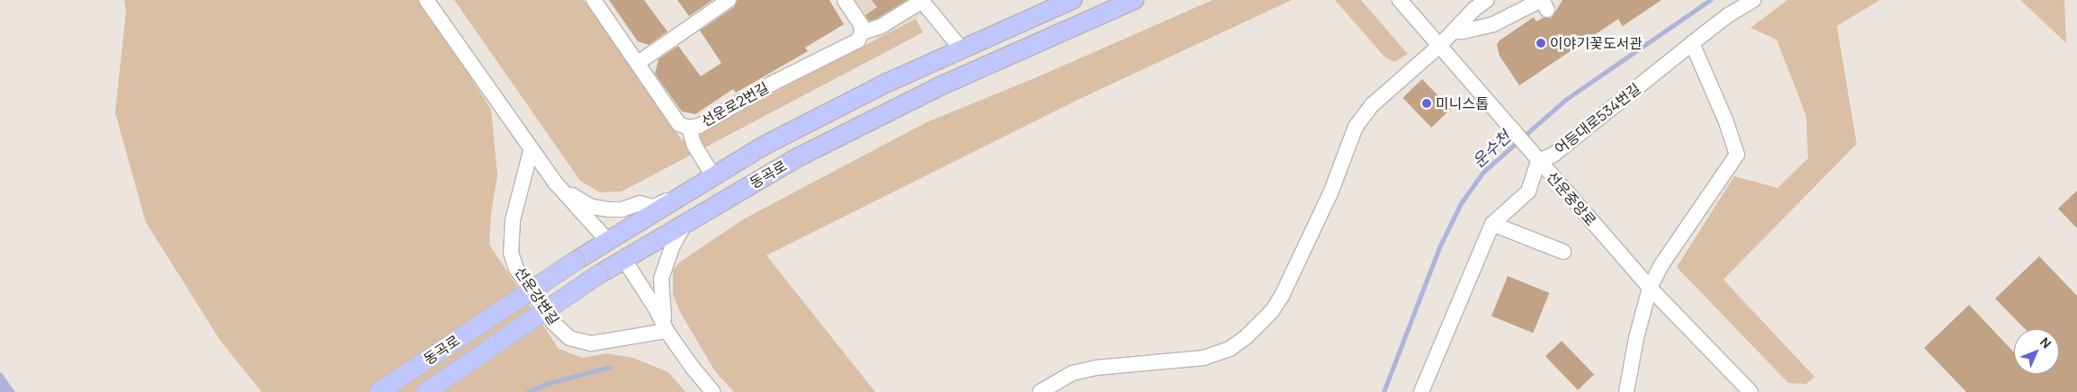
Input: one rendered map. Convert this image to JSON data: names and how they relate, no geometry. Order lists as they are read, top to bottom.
{
  "streets": {
    "main road": ["동곡로"],
    "street": [
      "선운로2번길",
      "어등대로534번길",
      "선운중앙로",
      "선운강변길"
    ]
  },
  "crossings": [
    ["어등대로534번길", "선운중앙로"]
  ],
  "water": ["운수천"],
  "places": ["이야기꽃도서관", "미니스톱"],
  "north": "top right"
}
